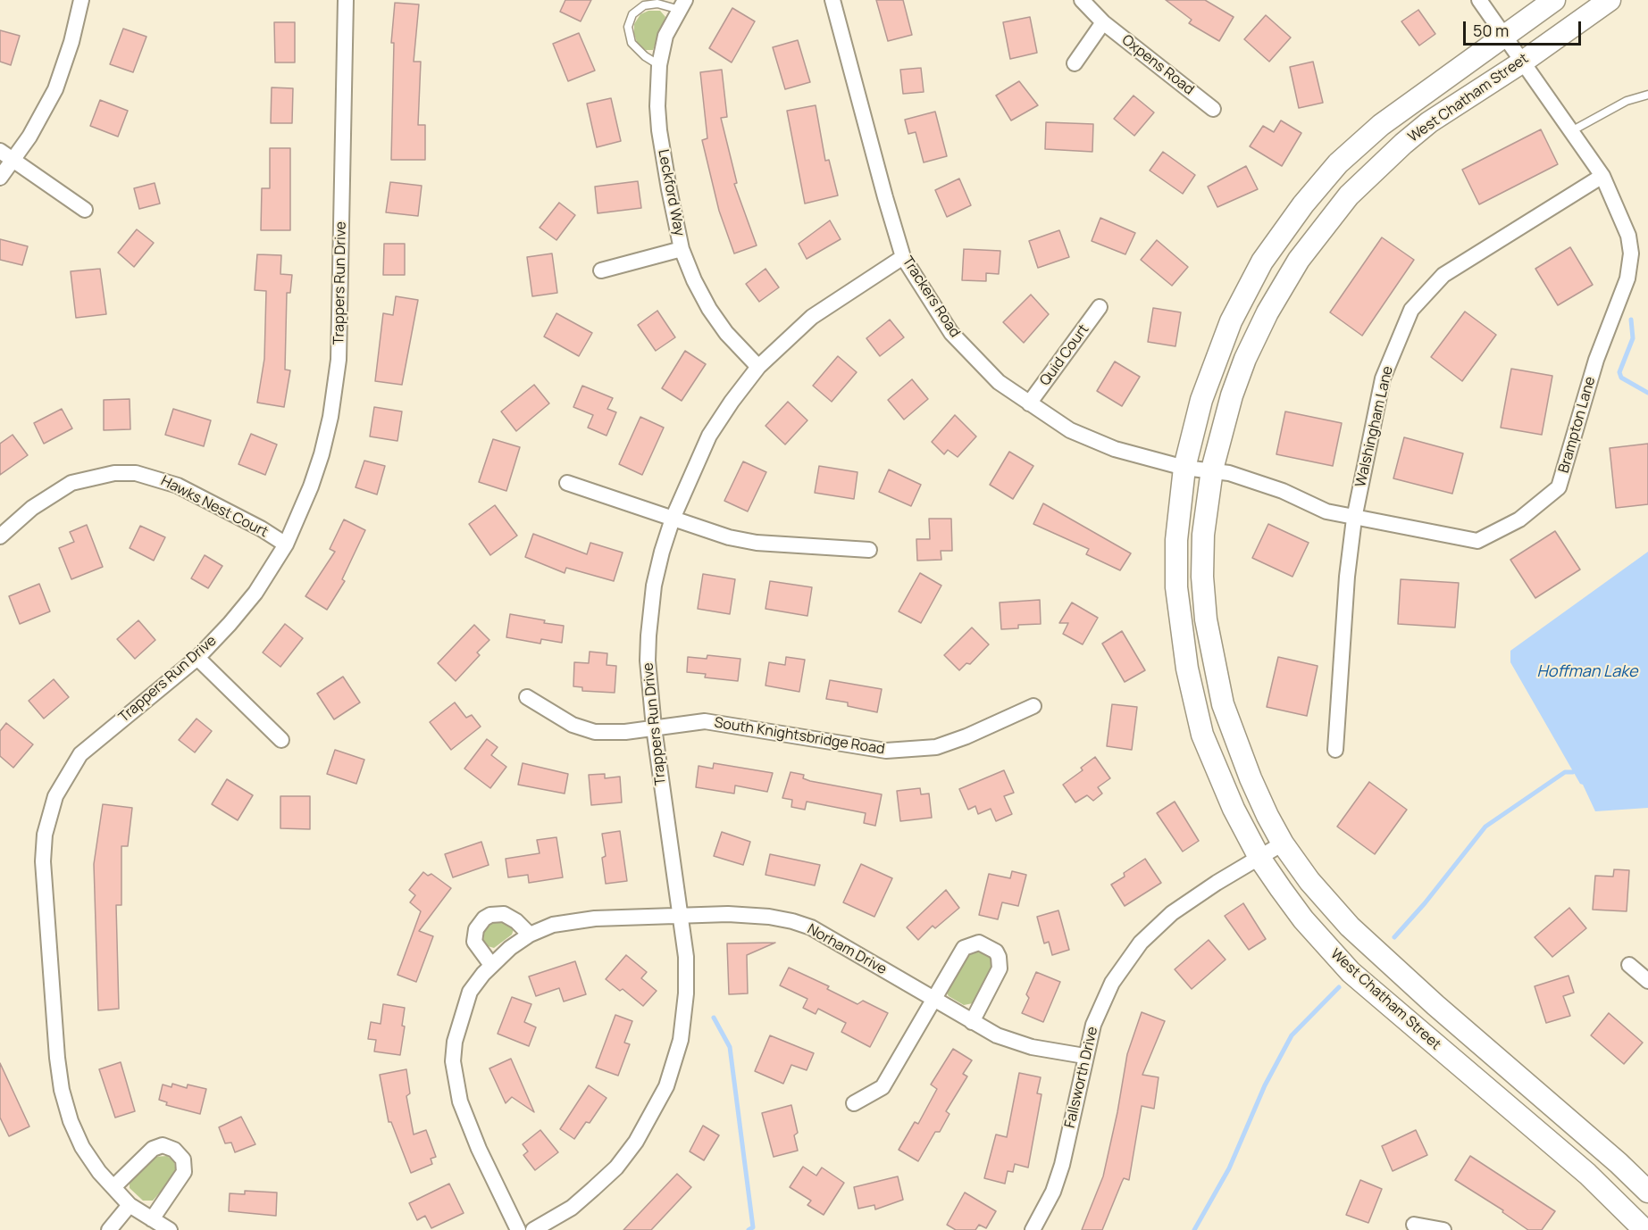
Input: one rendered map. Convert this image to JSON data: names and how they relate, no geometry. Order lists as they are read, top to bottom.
{
  "streets": {
    "street": [
      "Oxpens Road",
      "West Chatham Street",
      "Leckford Way",
      "Trappers Run Drive",
      "Trackers Road",
      "Quid Court",
      "Brampton Lane",
      "Walshingham Lane",
      "Hawks Nest Court",
      "South Knightsbridge Road",
      "Norham Drive",
      "Fallsworth Drive"
    ]
  },
  "crossings": [
    ["West Chatham Street", "Trackers Road"],
    ["West Chatham Street", "Brampton Lane"],
    ["West Chatham Street", "Fallsworth Drive"],
    ["Leckford Way", "Trappers Run Drive"],
    ["Trappers Run Drive", "Trackers Road"],
    ["Trappers Run Drive", "Hawks Nest Court"],
    ["Trappers Run Drive", "South Knightsbridge Road"],
    ["Trappers Run Drive", "Norham Drive"],
    ["Trackers Road", "Quid Court"],
    ["Trackers Road", "Brampton Lane"],
    ["Brampton Lane", "Walshingham Lane"],
    ["Norham Drive", "Fallsworth Drive"]
  ],
  "water": ["Hoffman Lake"],
  "scale_bar": "50 m"
}
